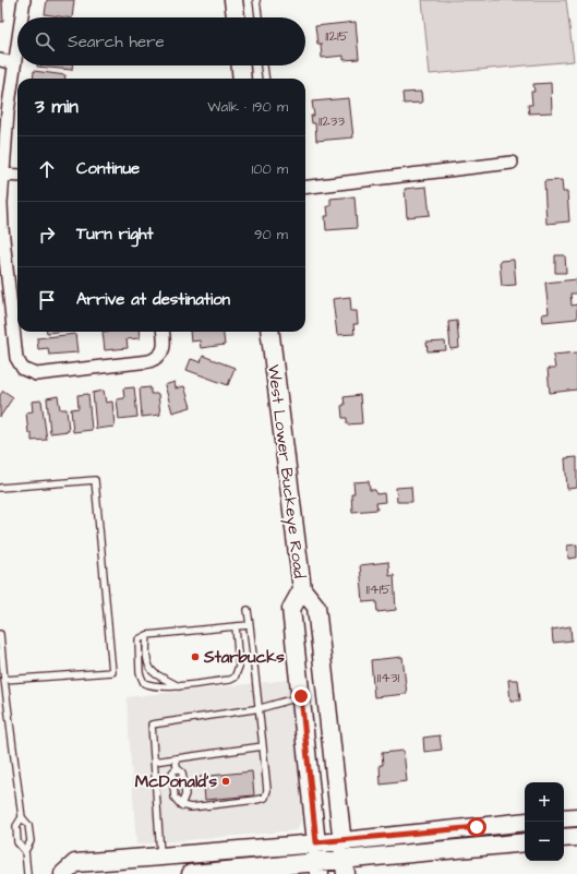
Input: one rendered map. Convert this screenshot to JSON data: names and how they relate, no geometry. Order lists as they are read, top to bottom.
{
  "streets": {
    "main road": ["West Lower Buckeye Road"]
  },
  "places": ["Starbucks", "McDonald's"],
  "house_numbers": [
    "11215",
    "11233",
    "11415",
    "11431"
  ],
  "page": {
    "search": "Search here",
    "heading": ["3 min", "Walk · 190 m"],
    "list": [
      ["Continue", "100 m"],
      ["Turn right", "90 m"],
      "Arrive at destination"
    ],
    "map_buttons": ["+", "−"]
  }
}
